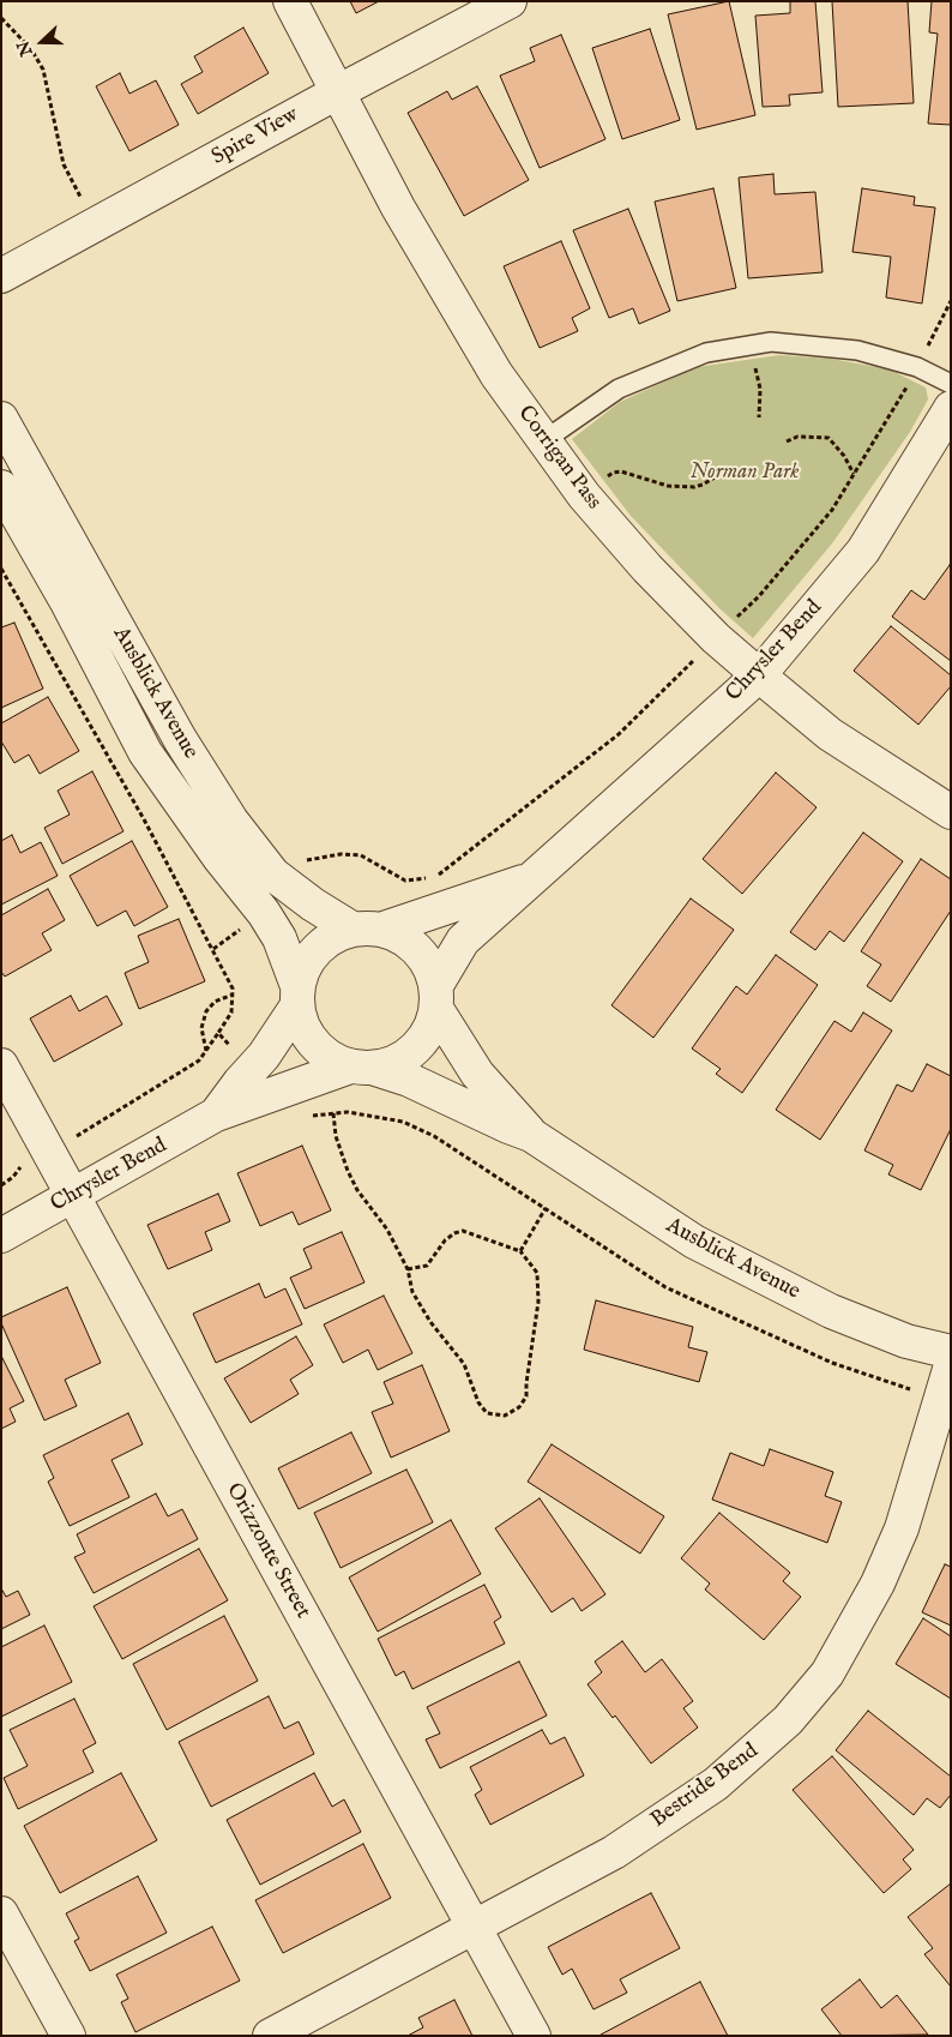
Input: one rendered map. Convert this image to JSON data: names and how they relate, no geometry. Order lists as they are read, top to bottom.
{
  "streets": {
    "street": [
      "Spire View",
      "Corrigan Pass",
      "Chrysler Bend",
      "Ausblick Avenue",
      "Orizzonte Street",
      "Bestride Bend"
    ]
  },
  "crossings": [
    ["Spire View", "Corrigan Pass"],
    ["Corrigan Pass", "Chrysler Bend"],
    ["Chrysler Bend", "Ausblick Avenue"],
    ["Chrysler Bend", "Orizzonte Street"],
    ["Orizzonte Street", "Bestride Bend"]
  ],
  "parks": ["Norman Park"],
  "north": "left"
}
